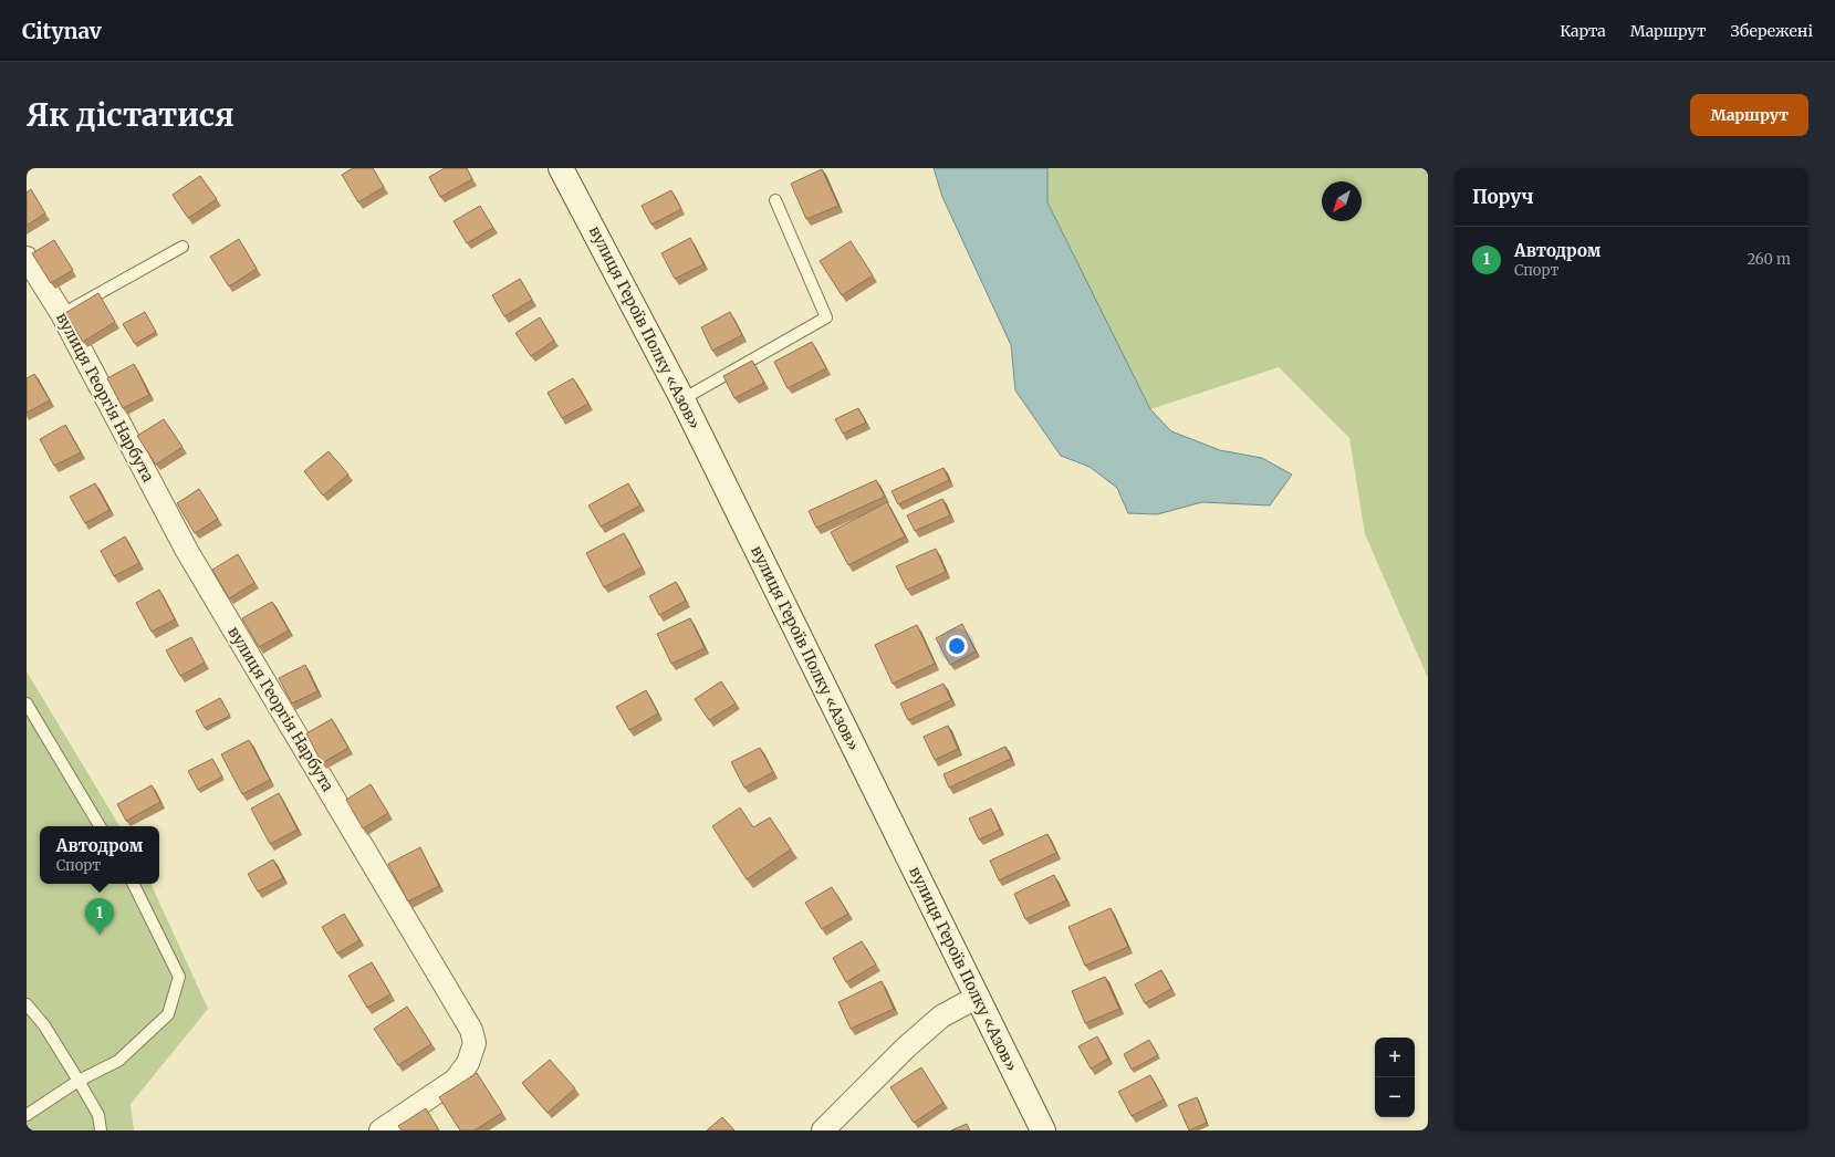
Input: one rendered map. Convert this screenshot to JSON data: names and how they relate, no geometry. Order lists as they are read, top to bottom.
{
  "streets": {
    "main road": ["вулиця Героїв Полку «Азов»"],
    "street": ["вулиця Георгія Нарбута"]
  },
  "north": "bottom left",
  "page": {
    "header": "Citynav",
    "nav": ["Карта", "Маршрут", "Збережені"],
    "buttons": "Маршрут",
    "title": "Як дістатися",
    "heading": "Поруч",
    "list": [
      {
        "mark": "1",
        "name": "Автодром",
        "note": "Спорт",
        "value": "260 m"
      }
    ],
    "popup": ["Автодром", "Спорт"],
    "pins": "1",
    "map_buttons": ["+", "−"]
  }
}
